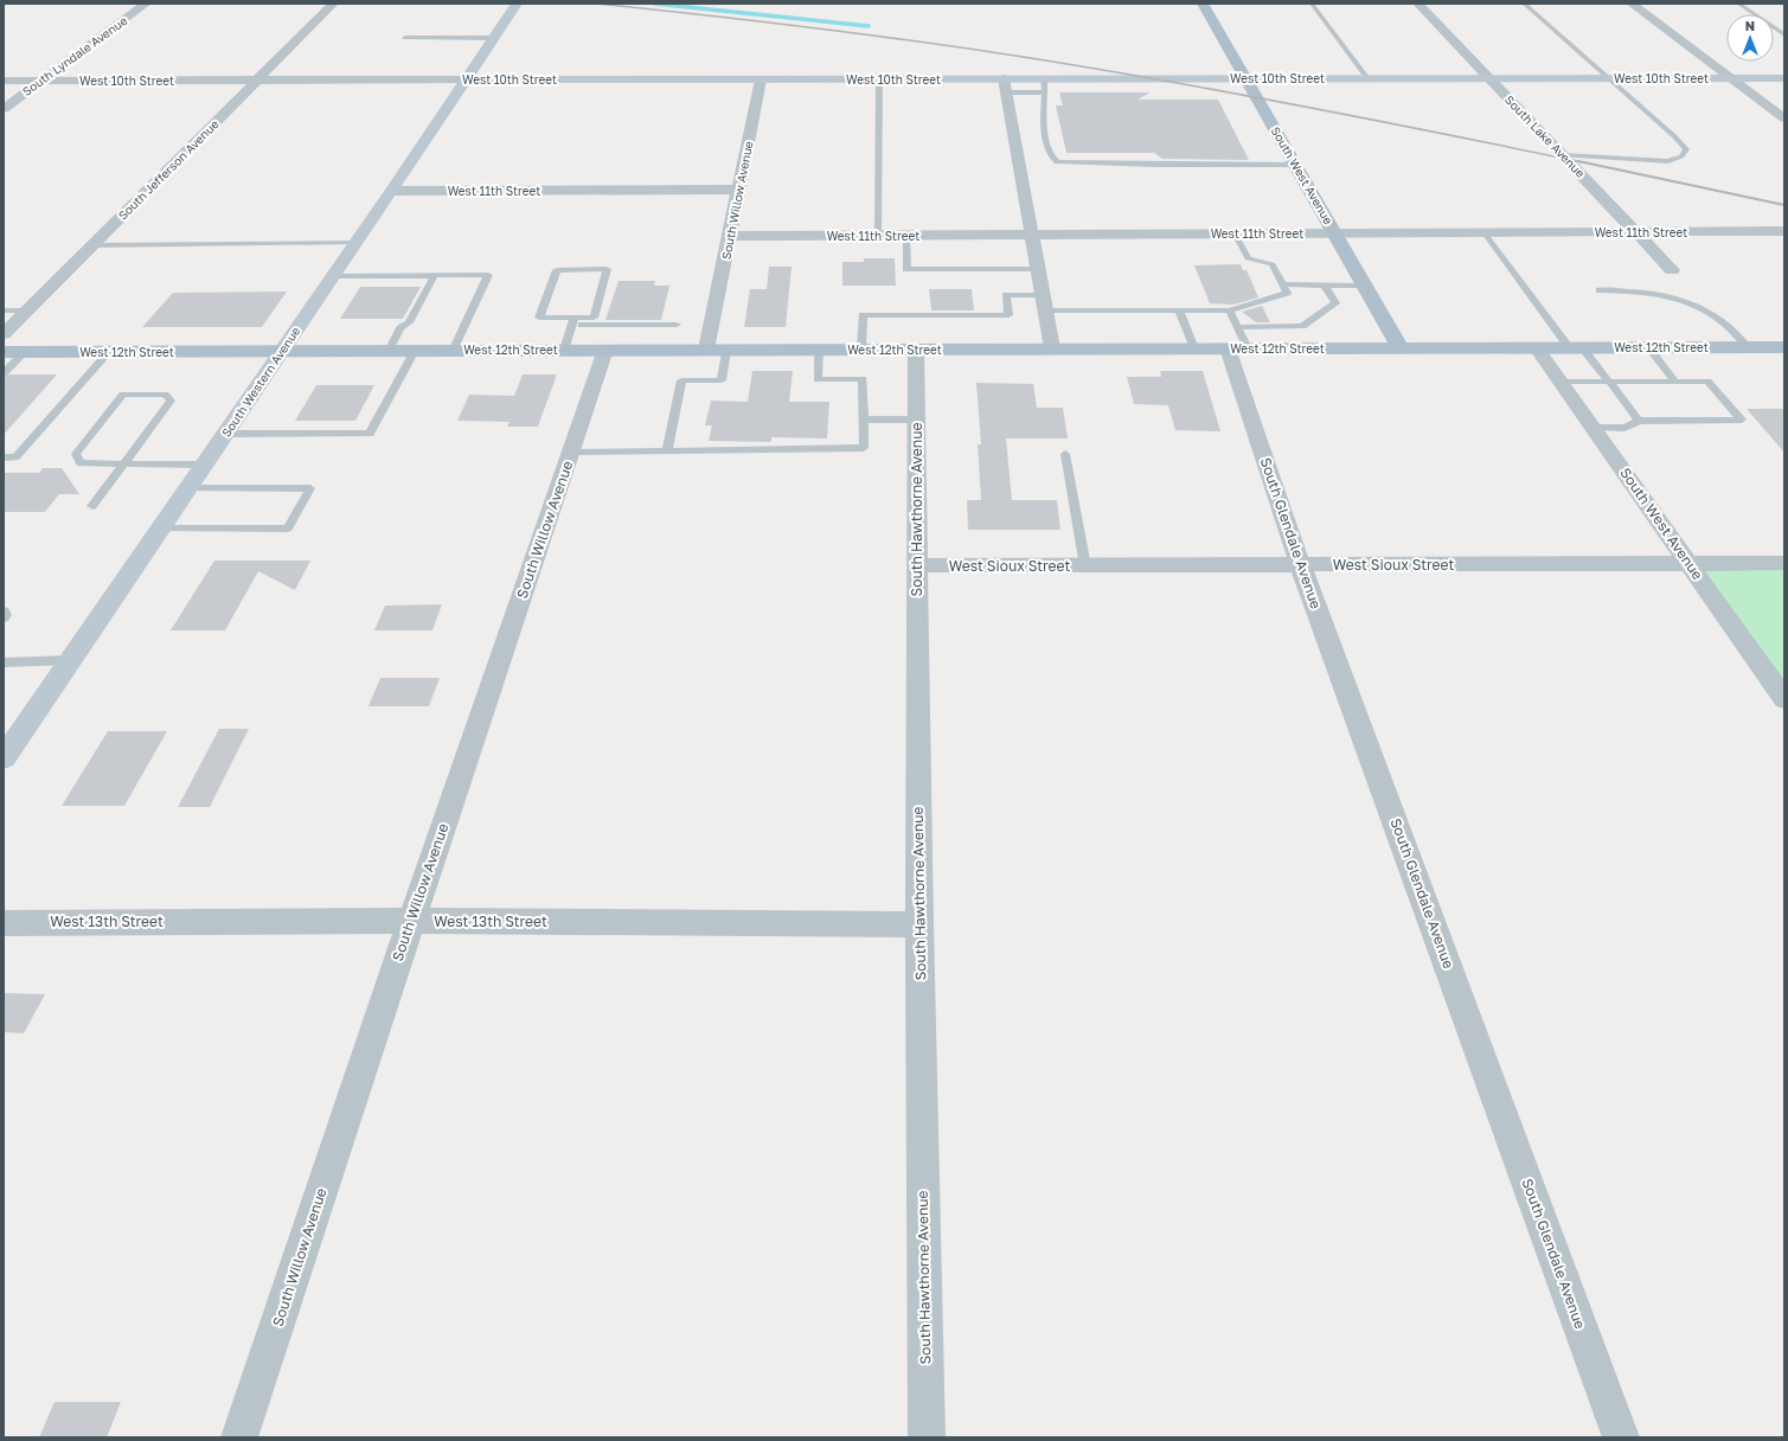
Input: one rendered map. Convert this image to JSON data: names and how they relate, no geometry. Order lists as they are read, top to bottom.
{
  "streets": {
    "main road": ["South West Avenue", "West 12th Street"],
    "street": [
      "South Lyndale Avenue",
      "West 10th Street",
      "South Lake Avenue",
      "South Jefferson Avenue",
      "West 11th Street",
      "South Willow Avenue",
      "South Western Avenue",
      "South Hawthorne Avenue",
      "South Glendale Avenue",
      "West Sioux Street",
      "West 13th Street"
    ]
  },
  "crossings": [
    ["South Lyndale Avenue", "West 10th Street"],
    ["West 10th Street", "South Lake Avenue"],
    ["West 10th Street", "South Jefferson Avenue"],
    ["West 10th Street", "South West Avenue"],
    ["West 10th Street", "South Willow Avenue"],
    ["West 10th Street", "South Western Avenue"],
    ["South Lake Avenue", "West 11th Street"],
    ["South West Avenue", "West 11th Street"],
    ["South West Avenue", "West 12th Street"],
    ["South West Avenue", "West Sioux Street"],
    ["West 11th Street", "South Willow Avenue"],
    ["West 11th Street", "South Western Avenue"],
    ["South Willow Avenue", "West 12th Street"],
    ["South Willow Avenue", "West 13th Street"],
    ["West 12th Street", "South Western Avenue"],
    ["West 12th Street", "South Hawthorne Avenue"],
    ["West 12th Street", "South Glendale Avenue"],
    ["South Hawthorne Avenue", "West Sioux Street"],
    ["South Hawthorne Avenue", "West 13th Street"],
    ["South Glendale Avenue", "West Sioux Street"]
  ],
  "north": "top"
}
